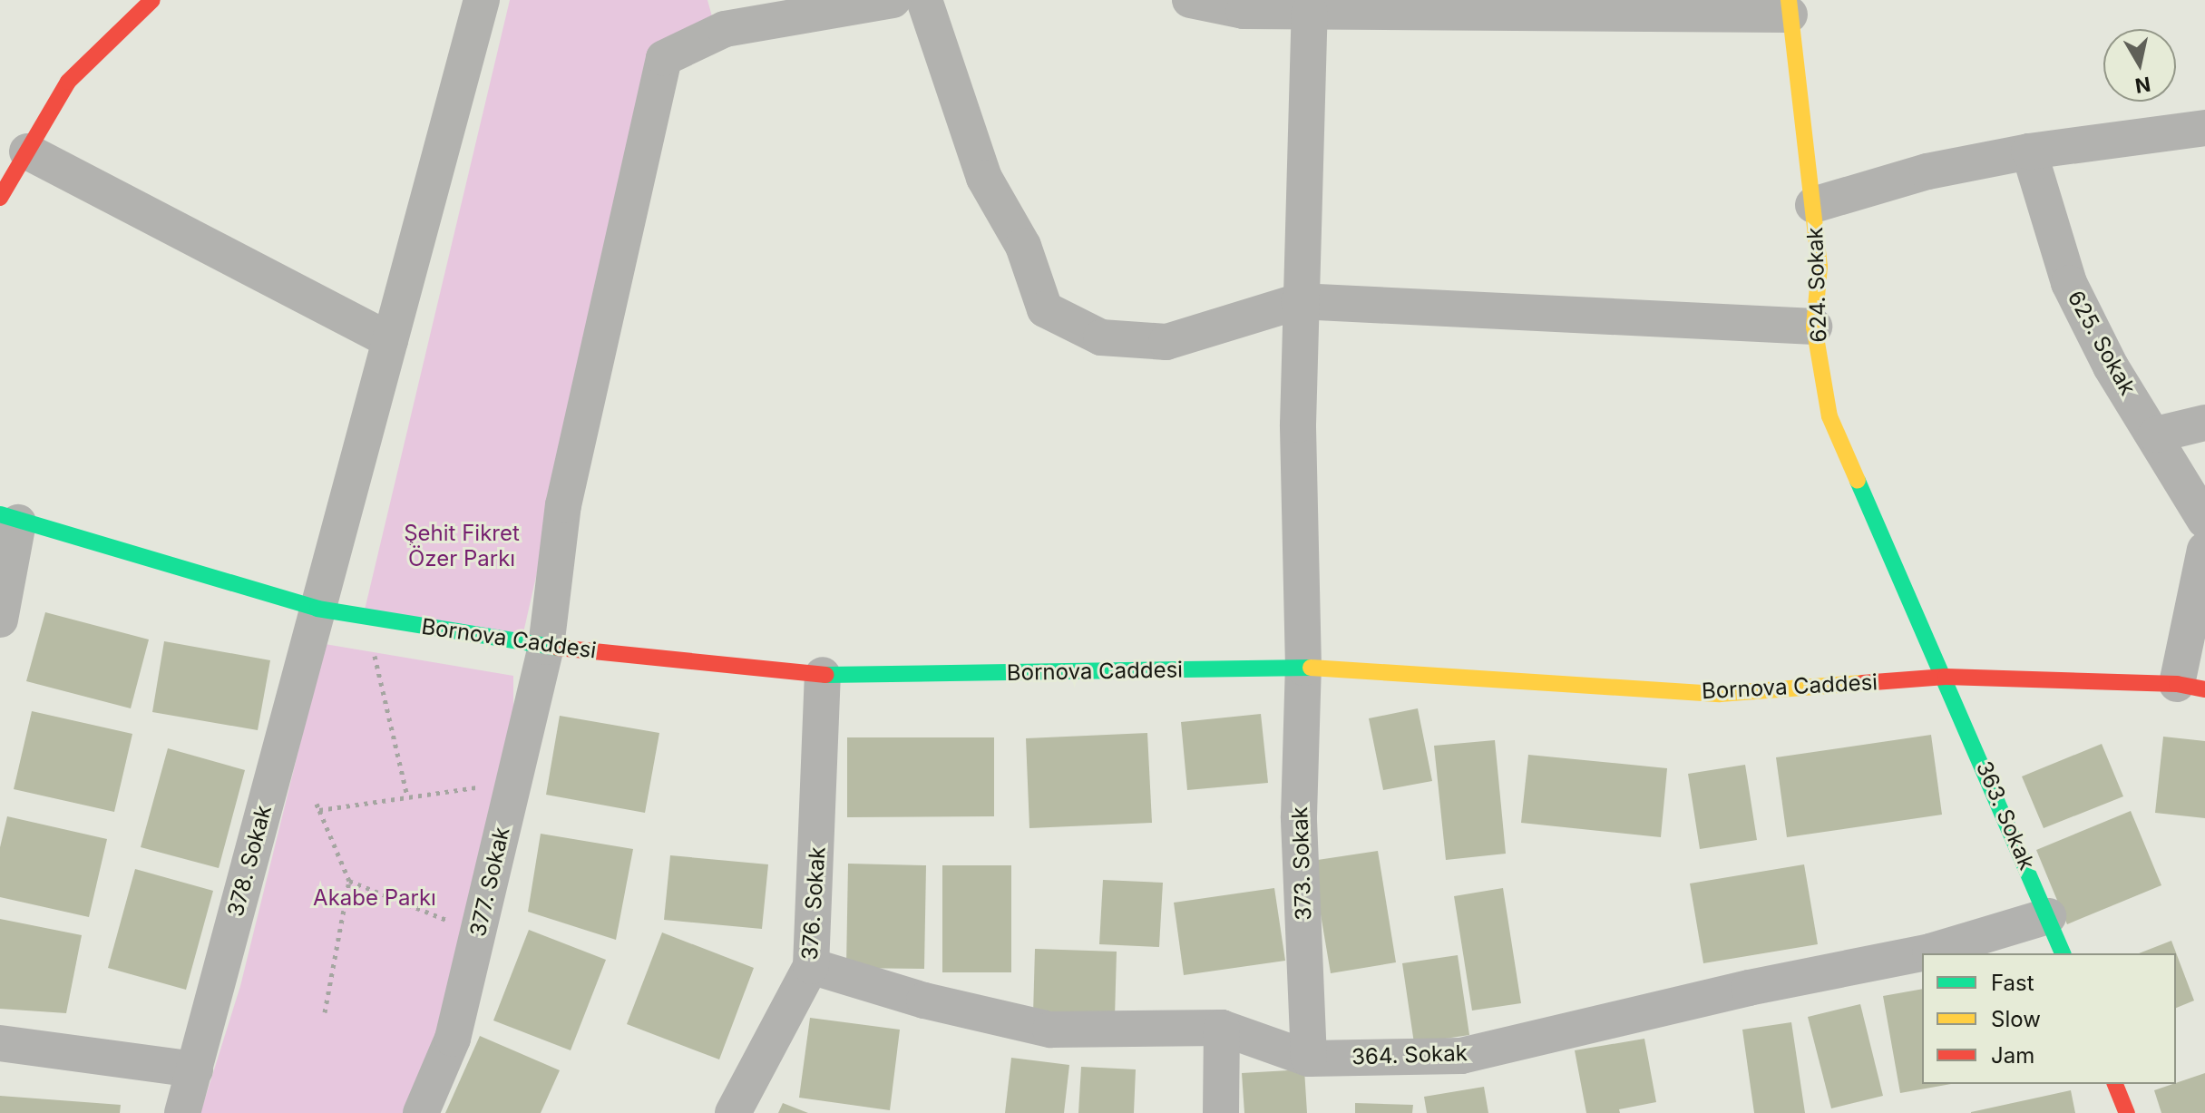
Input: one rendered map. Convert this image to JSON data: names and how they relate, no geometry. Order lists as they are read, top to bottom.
{
  "streets": {
    "street": [
      "624. Sokak",
      "625. Sokak",
      "Bornova Caddesi",
      "363. Sokak",
      "378. Sokak",
      "373. Sokak",
      "377. Sokak",
      "376. Sokak",
      "364. Sokak"
    ]
  },
  "crossings": [
    ["624. Sokak", "Bornova Caddesi"],
    ["624. Sokak", "363. Sokak"],
    ["Bornova Caddesi", "363. Sokak"],
    ["Bornova Caddesi", "378. Sokak"],
    ["Bornova Caddesi", "373. Sokak"],
    ["Bornova Caddesi", "377. Sokak"],
    ["Bornova Caddesi", "376. Sokak"],
    ["363. Sokak", "364. Sokak"],
    ["373. Sokak", "364. Sokak"],
    ["376. Sokak", "364. Sokak"]
  ],
  "parks": ["Şehit Fikret Özer Parkı", "Akabe Parkı"],
  "legend": ["Fast", "Slow", "Jam"],
  "north": "bottom"
}
